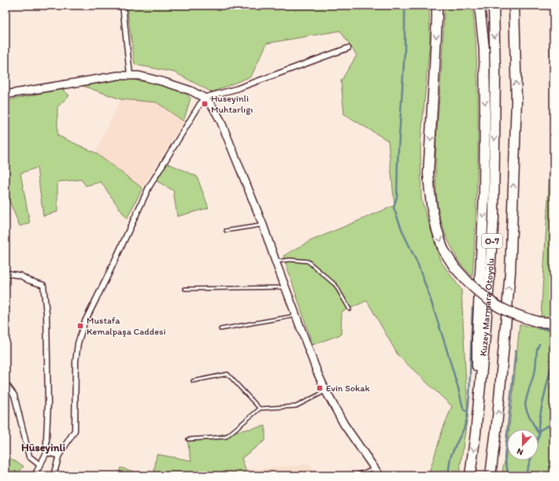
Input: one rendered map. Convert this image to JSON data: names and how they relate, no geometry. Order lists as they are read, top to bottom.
{
  "streets": {
    "highway": ["O-7", "Kuzey Marmara Otoyolu"]
  },
  "districts": ["Hüseyinli"],
  "places": {
    "transit": ["Hüseyinli Muhtarlığı", "Mustafa Kemalpaşa Caddesi", "Evin Sokak"]
  },
  "north": "bottom"
}
